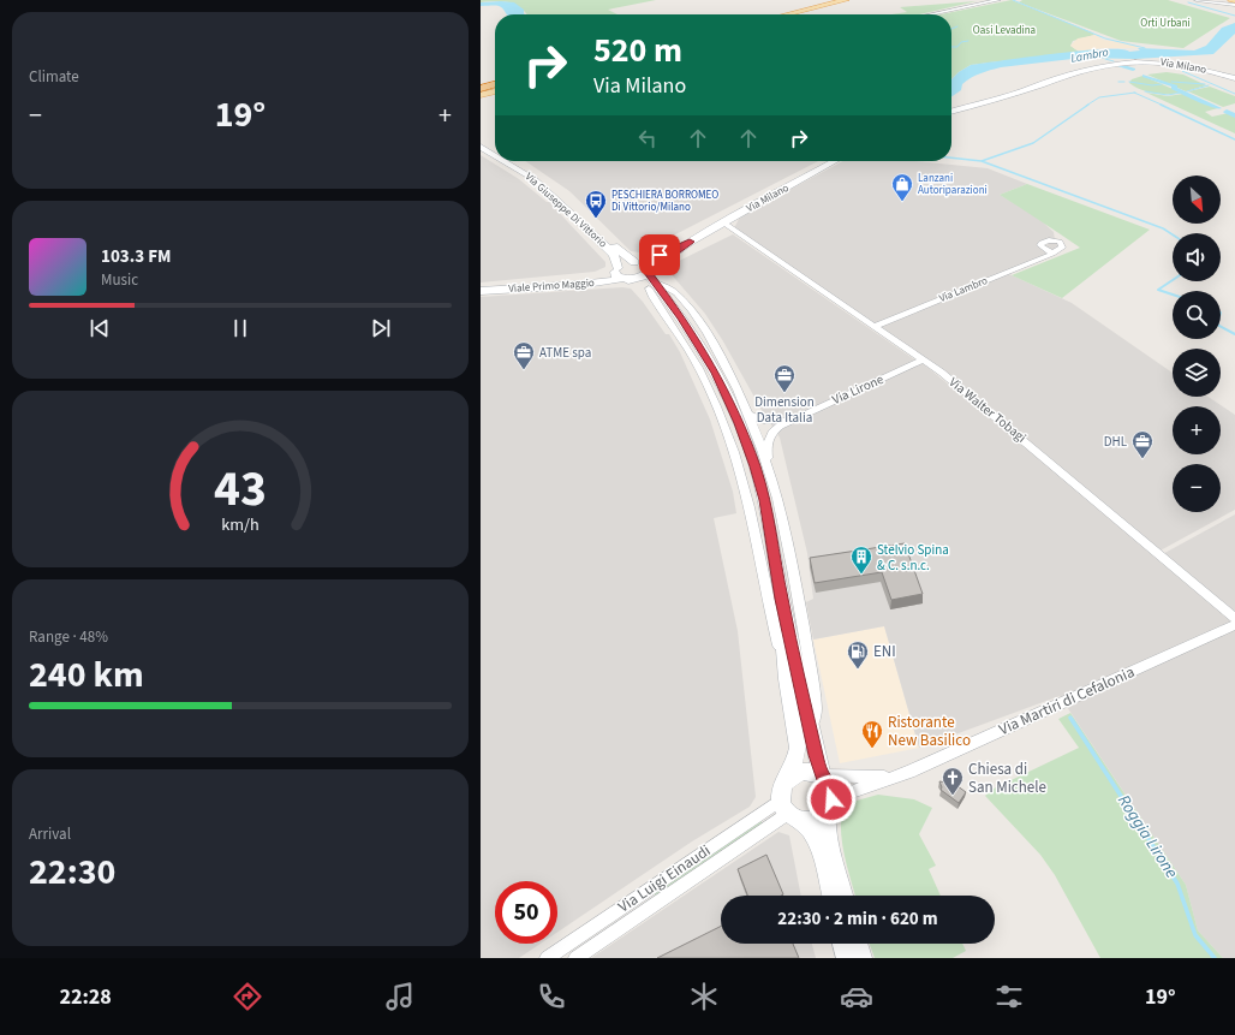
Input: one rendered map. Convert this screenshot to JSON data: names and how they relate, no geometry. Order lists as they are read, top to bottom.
{
  "streets": {
    "main road": ["Via Milano", "Via Giuseppe Di Vittorio", "Viale Primo Maggio"],
    "street": [
      "Via Lambro",
      "Via Lirone",
      "Via Walter Tobagi",
      "Via Martiri di Cefalonia",
      "Via Luigi Einaudi"
    ]
  },
  "crossings": [
    ["Via Milano", "Via Giuseppe Di Vittorio"],
    ["Via Milano", "Via Walter Tobagi"],
    ["Via Giuseppe Di Vittorio", "Viale Primo Maggio"],
    ["Via Giuseppe Di Vittorio", "Via Lirone"],
    ["Via Giuseppe Di Vittorio", "Via Martiri di Cefalonia"],
    ["Via Giuseppe Di Vittorio", "Via Luigi Einaudi"],
    ["Via Lambro", "Via Walter Tobagi"],
    ["Via Lirone", "Via Walter Tobagi"],
    ["Via Martiri di Cefalonia", "Via Luigi Einaudi"]
  ],
  "water": ["Lambro", "Roggia Lirone"],
  "parks": ["Orti Urbani", "Oasi Levadina"],
  "places": {
    "shop": ["Lanzani Autoriparazioni"],
    "bus stop": ["PESCHIERA BORROMEO Di Vittorio/Milano"],
    "office": ["ATME spa", "Dimension Data Italia", "DHL"],
    "building": ["Stelvio Spina & C. s.n.c."],
    "fuel station": ["ENI"],
    "restaurant": ["Ristorante New Basilico"],
    "church": ["Chiesa di San Michele"]
  },
  "north": "bottom right",
  "page": {
    "tile": [
      "Climate",
      ["Range · 48%", "240 km"],
      ["Arrival", "22:30"]
    ],
    "turn": ["520 m", "Via Milano"],
    "heat": ["−", "19°", "+"],
    "map_buttons": ["+", "−"],
    "song": ["103.3 FM", "Music"],
    "limit": "50",
    "trip": "22:30 · 2 min · 620 m",
    "tabs": ["22:28", "19°"],
    "gauge": ["43", "km/h"]
  }
}
